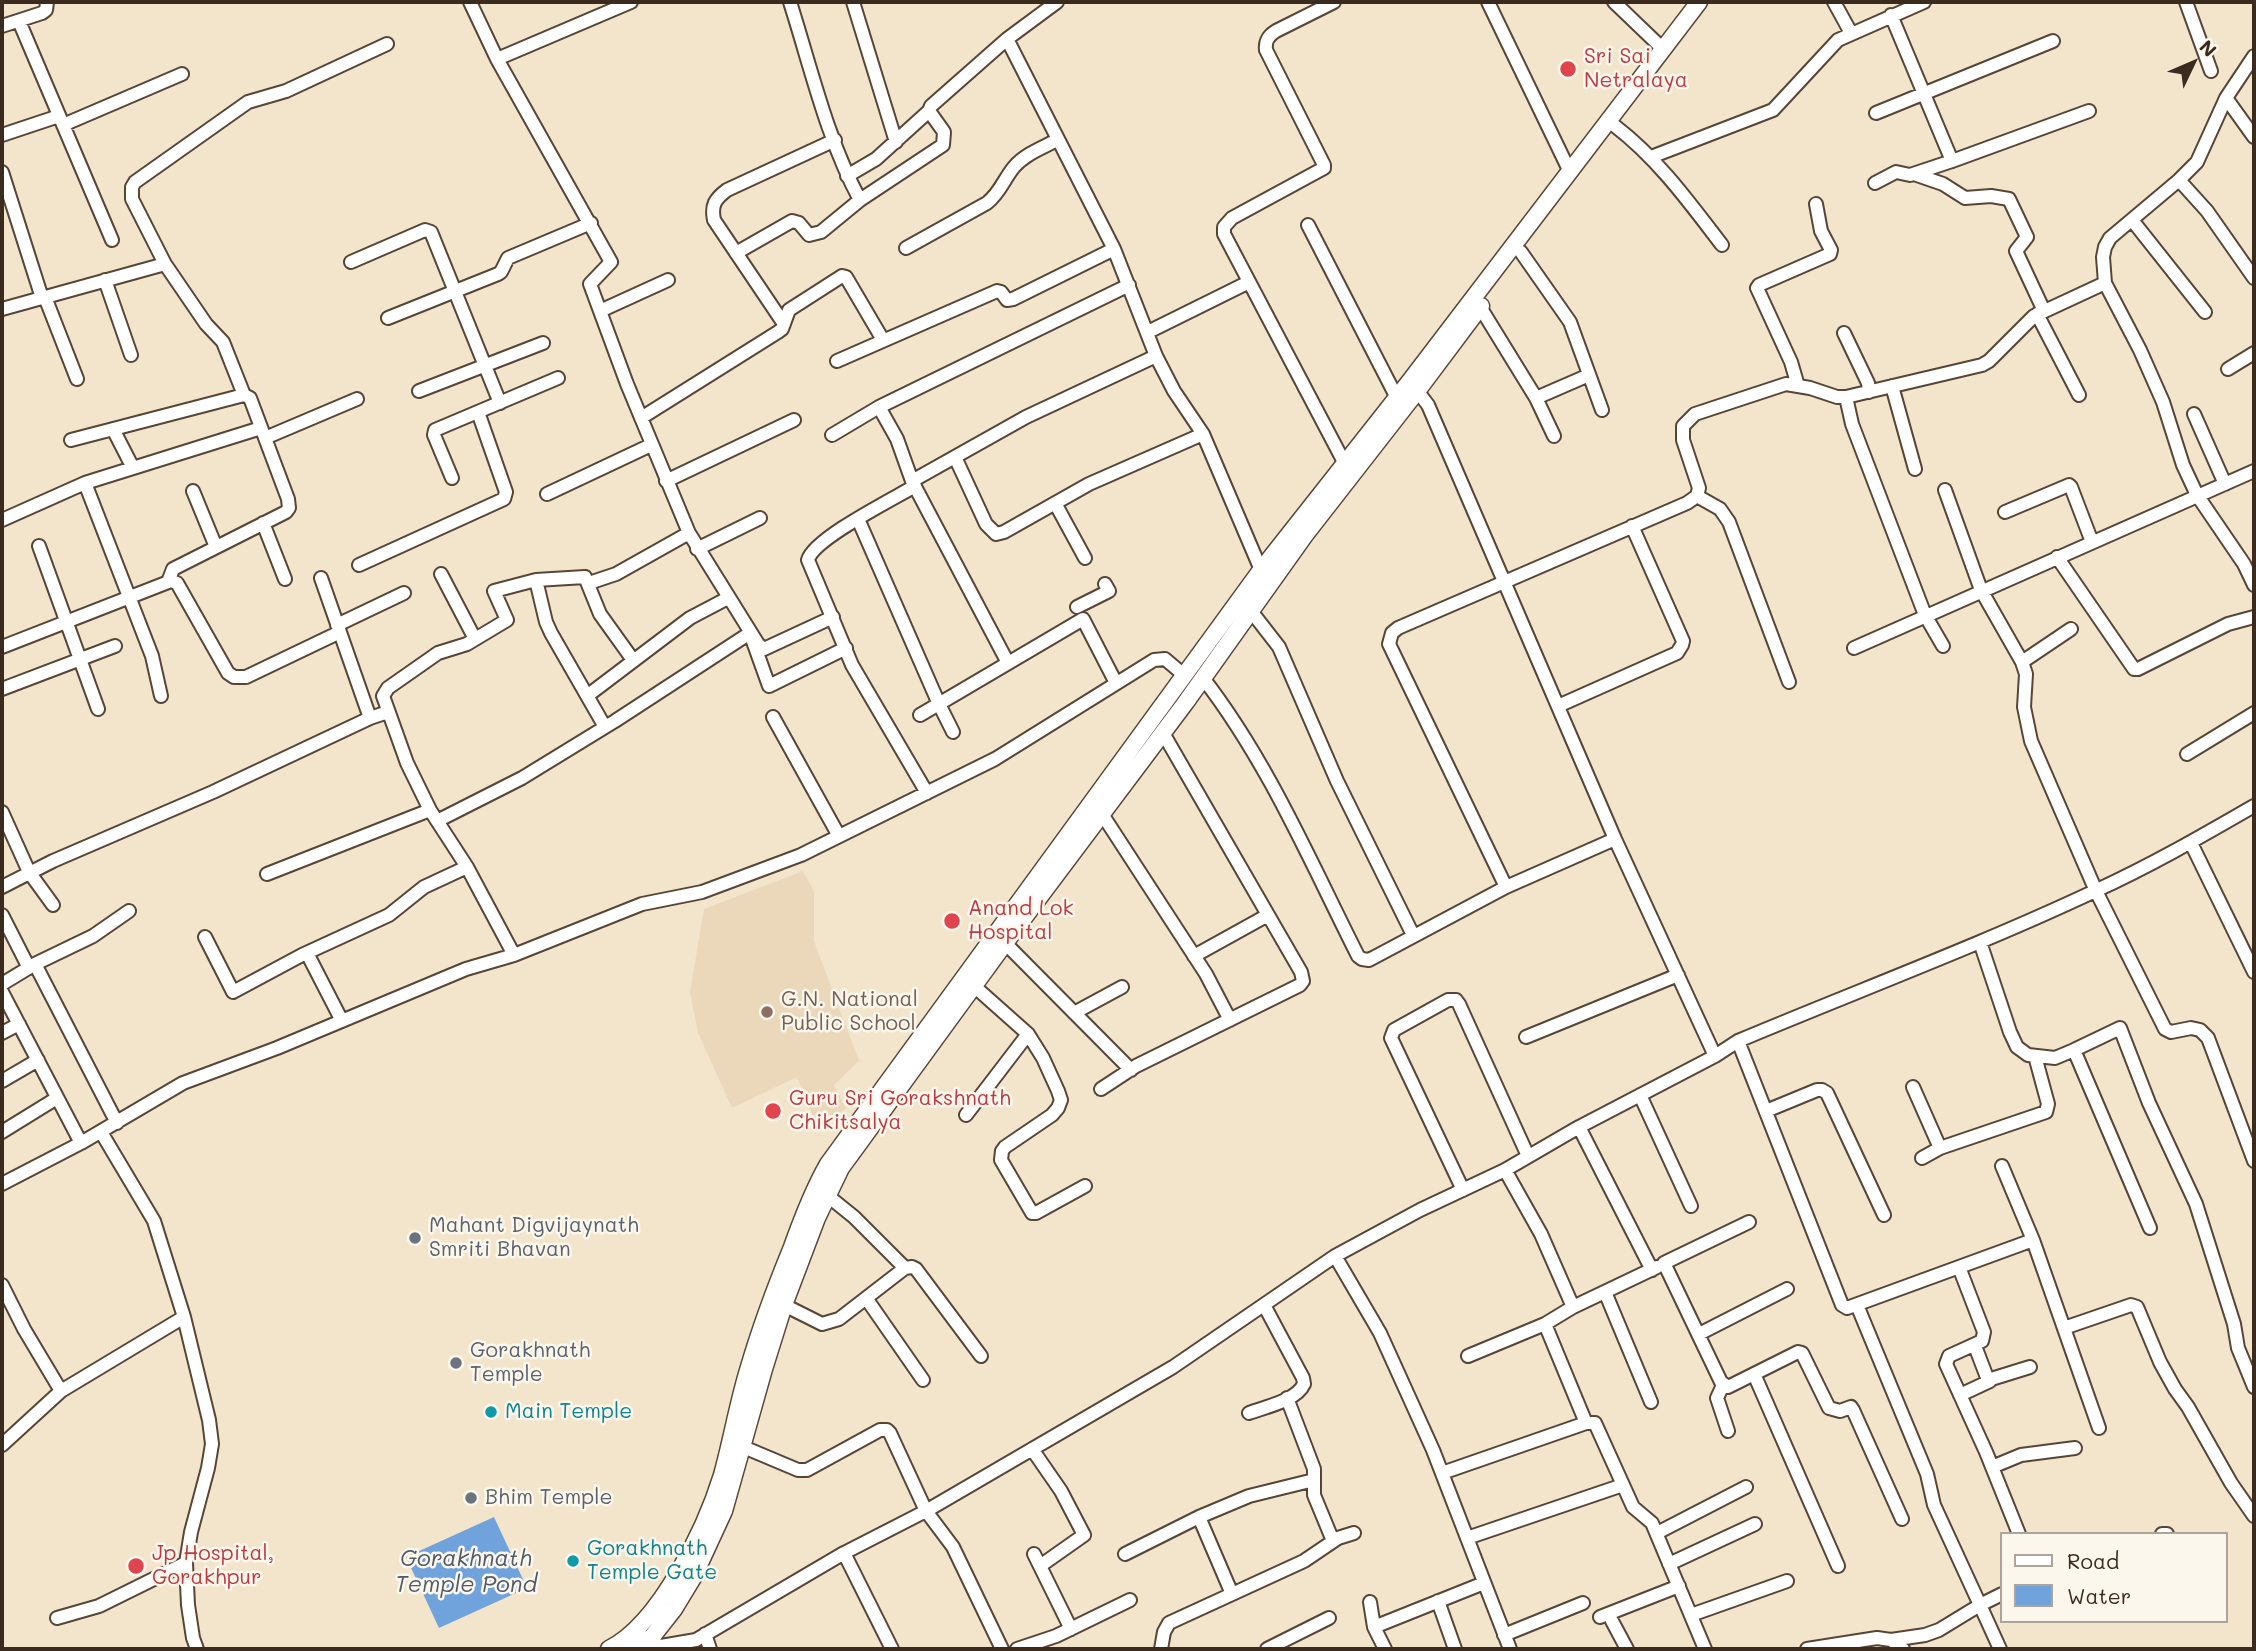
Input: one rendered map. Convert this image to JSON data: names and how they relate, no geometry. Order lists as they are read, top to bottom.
{
  "water": ["Gorakhnath Temple Pond"],
  "places": [
    "Sri Sai Netralaya",
    "Anand Lok Hospital",
    "G.N. National Public School",
    "Guru Sri Gorakshnath Chikitsalya",
    "Mahant Digvijaynath Smriti Bhavan",
    "Gorakhnath Temple",
    "Main Temple",
    "Bhim Temple",
    "Gorakhnath Temple Gate",
    "Jp Hospital, Gorakhpur"
  ],
  "legend": ["Road", "Water"],
  "north": "top right"
}
